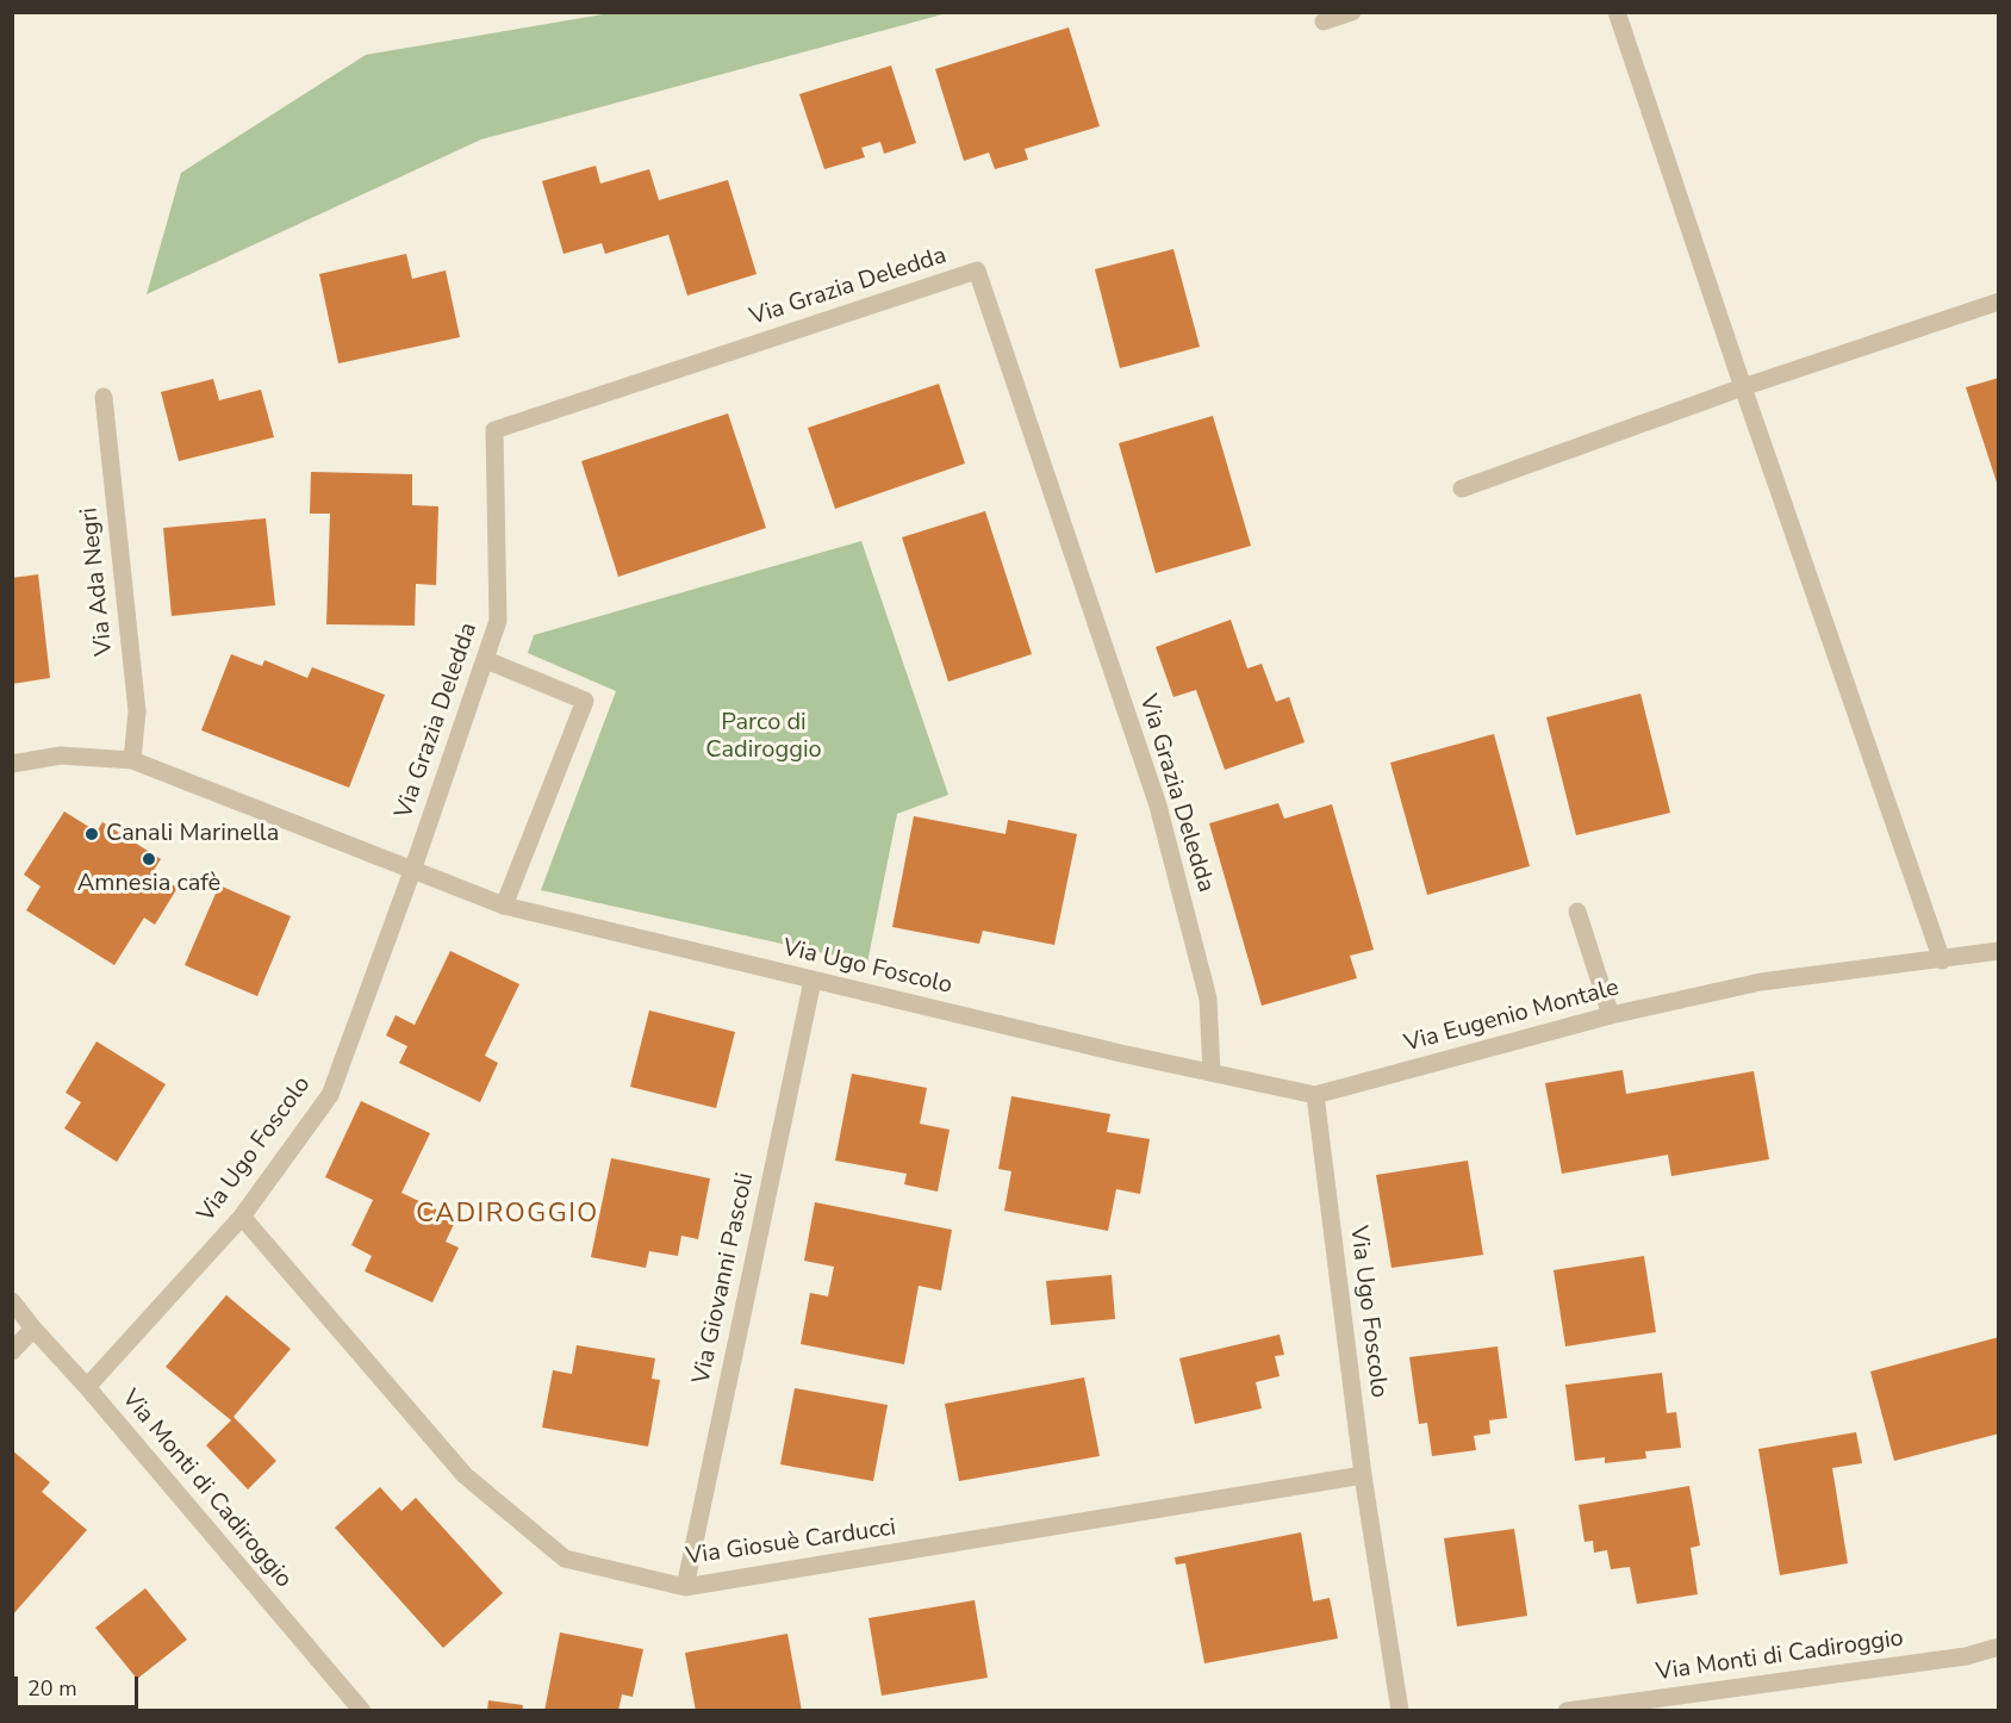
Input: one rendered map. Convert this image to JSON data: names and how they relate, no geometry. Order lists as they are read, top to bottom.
{
  "streets": {
    "street": [
      "Via Grazia Deledda",
      "Via Ada Negri",
      "Via Ugo Foscolo",
      "Via Eugenio Montale",
      "Via Giovanni Pascoli",
      "Via Monti di Cadiroggio",
      "Via Giosuè Carducci"
    ]
  },
  "crossings": [
    ["Via Grazia Deledda", "Via Ugo Foscolo"],
    ["Via Ugo Foscolo", "Via Eugenio Montale"],
    ["Via Ugo Foscolo", "Via Giovanni Pascoli"],
    ["Via Ugo Foscolo", "Via Monti di Cadiroggio"],
    ["Via Ugo Foscolo", "Via Giosuè Carducci"],
    ["Via Giovanni Pascoli", "Via Giosuè Carducci"]
  ],
  "districts": ["CADIROGGIO"],
  "parks": ["Parco di Cadiroggio"],
  "places": ["Canali Marinella", "Amnesia cafè"],
  "scale_bar": "20 m"
}
